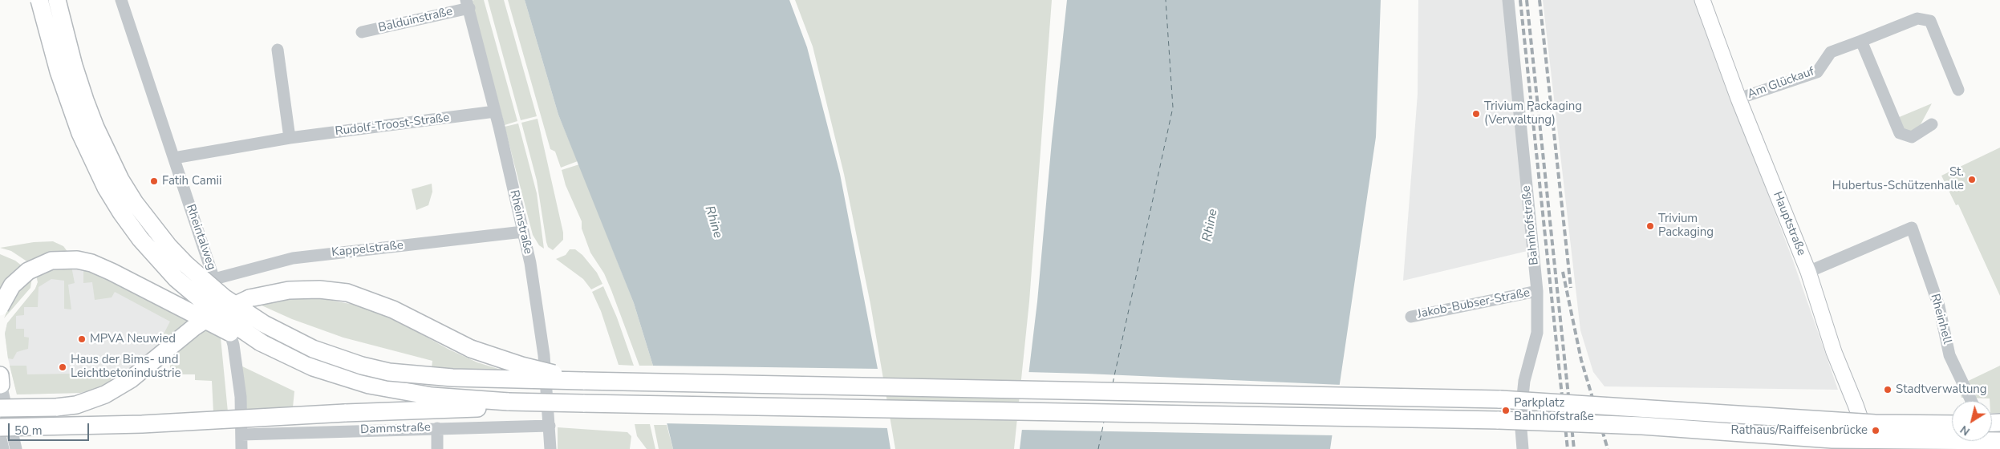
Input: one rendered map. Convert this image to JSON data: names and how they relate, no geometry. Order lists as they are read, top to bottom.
{
  "streets": {
    "main road": ["Hauptstraße"],
    "street": [
      "Balduinstraße",
      "Am Glückauf",
      "Rudolf-Troost-Straße",
      "Rheinstraße",
      "Bahnhofstraße",
      "Rheintalweg",
      "Kappelstraße",
      "Jakob-Bubser-Straße",
      "Rheinhell",
      "Dammstraße"
    ]
  },
  "crossings": [
    ["Balduinstraße", "Rheinstraße"],
    ["Am Glückauf", "Hauptstraße"],
    ["Rudolf-Troost-Straße", "Rheinstraße"],
    ["Rudolf-Troost-Straße", "Rheintalweg"],
    ["Rheinstraße", "Kappelstraße"],
    ["Rheinstraße", "Dammstraße"],
    ["Hauptstraße", "Rheinhell"],
    ["Bahnhofstraße", "Jakob-Bubser-Straße"],
    ["Rheintalweg", "Kappelstraße"],
    ["Rheintalweg", "Dammstraße"]
  ],
  "water": ["Rhine"],
  "places": [
    "Trivium Packaging (Verwaltung)",
    "St. Hubertus-Schützenhalle",
    "Fatih Camii",
    "Trivium Packaging",
    "MPVA Neuwied",
    "Haus der Bims- und Leichtbetonindustrie",
    "Stadtverwaltung",
    "Parkplatz Bahnhofstraße",
    "Rathaus/Raiffeisenbrücke"
  ],
  "scale_bar": "50 m",
  "north": "bottom left"
}
